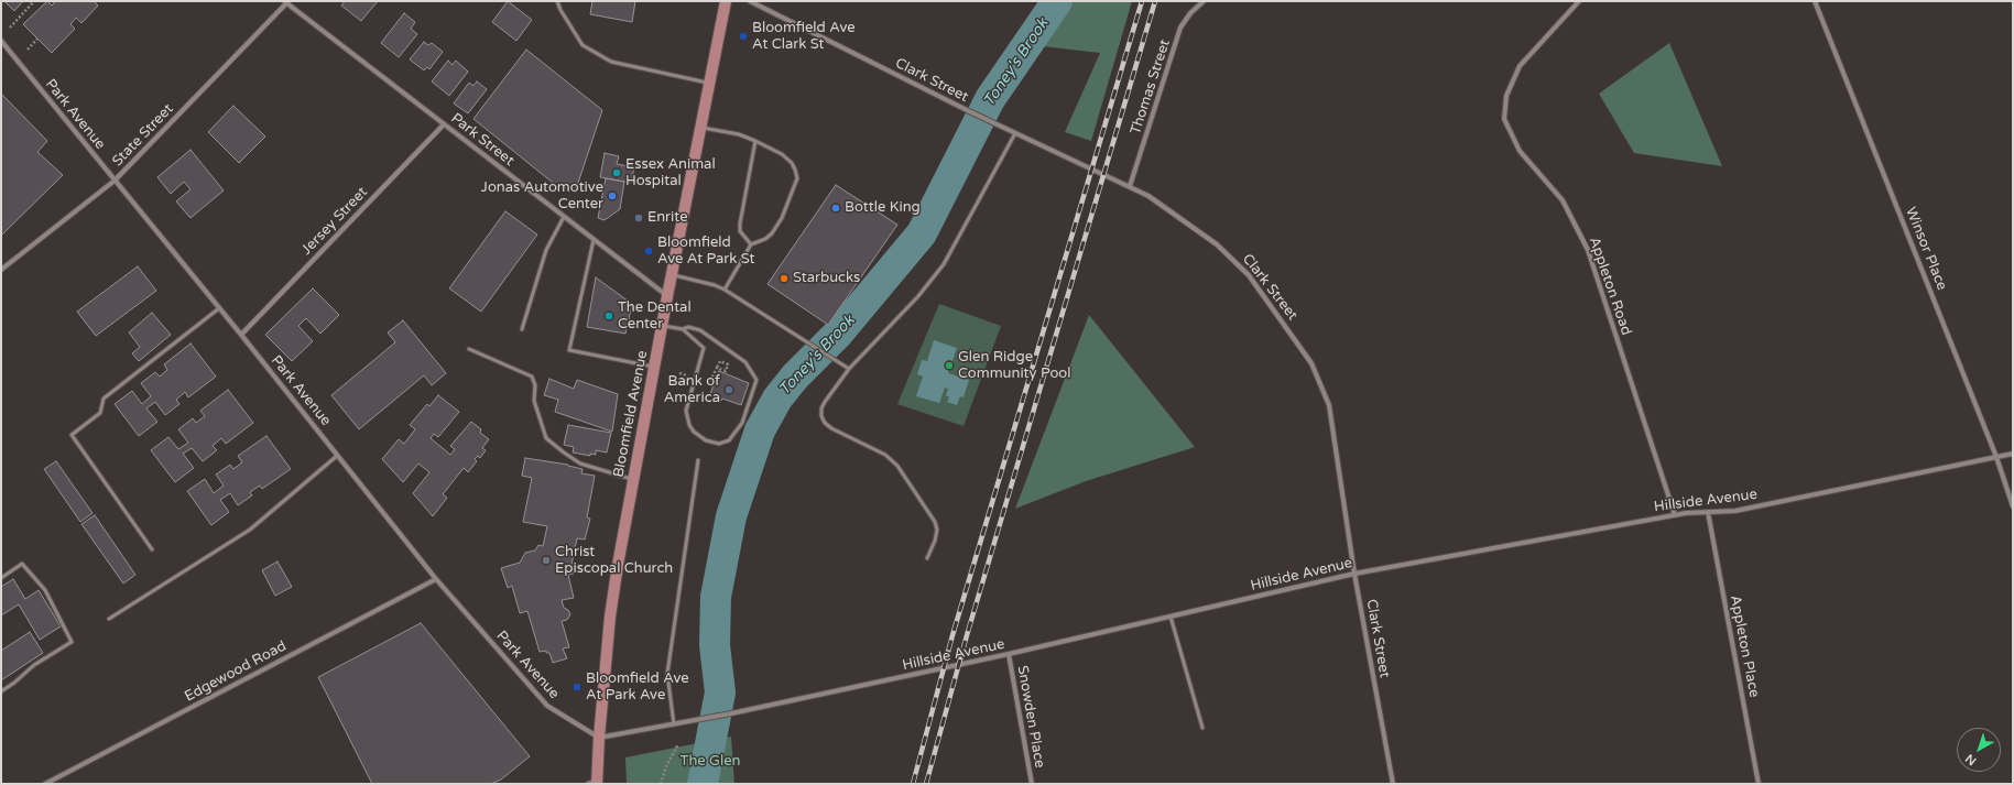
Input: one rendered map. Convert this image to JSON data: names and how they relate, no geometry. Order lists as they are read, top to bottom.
{
  "streets": {
    "main road": ["Bloomfield Avenue"],
    "street": [
      "Clark Street",
      "Thomas Street",
      "Park Avenue",
      "State Street",
      "Park Street",
      "Jersey Street",
      "Winsor Place",
      "Appleton Road",
      "Hillside Avenue",
      "Appleton Place",
      "Edgewood Road",
      "Snowden Place"
    ]
  },
  "crossings": [
    ["Clark Street", "Thomas Street"],
    ["Clark Street", "Hillside Avenue"],
    ["Park Avenue", "State Street"],
    ["Park Avenue", "Jersey Street"],
    ["Park Avenue", "Bloomfield Avenue"],
    ["Park Avenue", "Hillside Avenue"],
    ["Park Avenue", "Edgewood Road"],
    ["State Street", "Park Street"],
    ["Park Street", "Jersey Street"],
    ["Park Street", "Bloomfield Avenue"],
    ["Winsor Place", "Hillside Avenue"],
    ["Appleton Road", "Hillside Avenue"],
    ["Bloomfield Avenue", "Hillside Avenue"],
    ["Hillside Avenue", "Appleton Place"],
    ["Hillside Avenue", "Snowden Place"]
  ],
  "water": ["Toney's Brook"],
  "parks": ["The Glen"],
  "places": [
    "Bloomfield Ave At Clark St",
    "Essex Animal Hospital",
    "Jonas Automotive Center",
    "Bottle King",
    "Enrite",
    "Bloomfield Ave At Park St",
    "Starbucks",
    "The Dental Center",
    "Glen Ridge Community Pool",
    "Bank of America",
    "Christ Episcopal Church",
    "Bloomfield Ave At Park Ave"
  ],
  "north": "bottom left"
}
